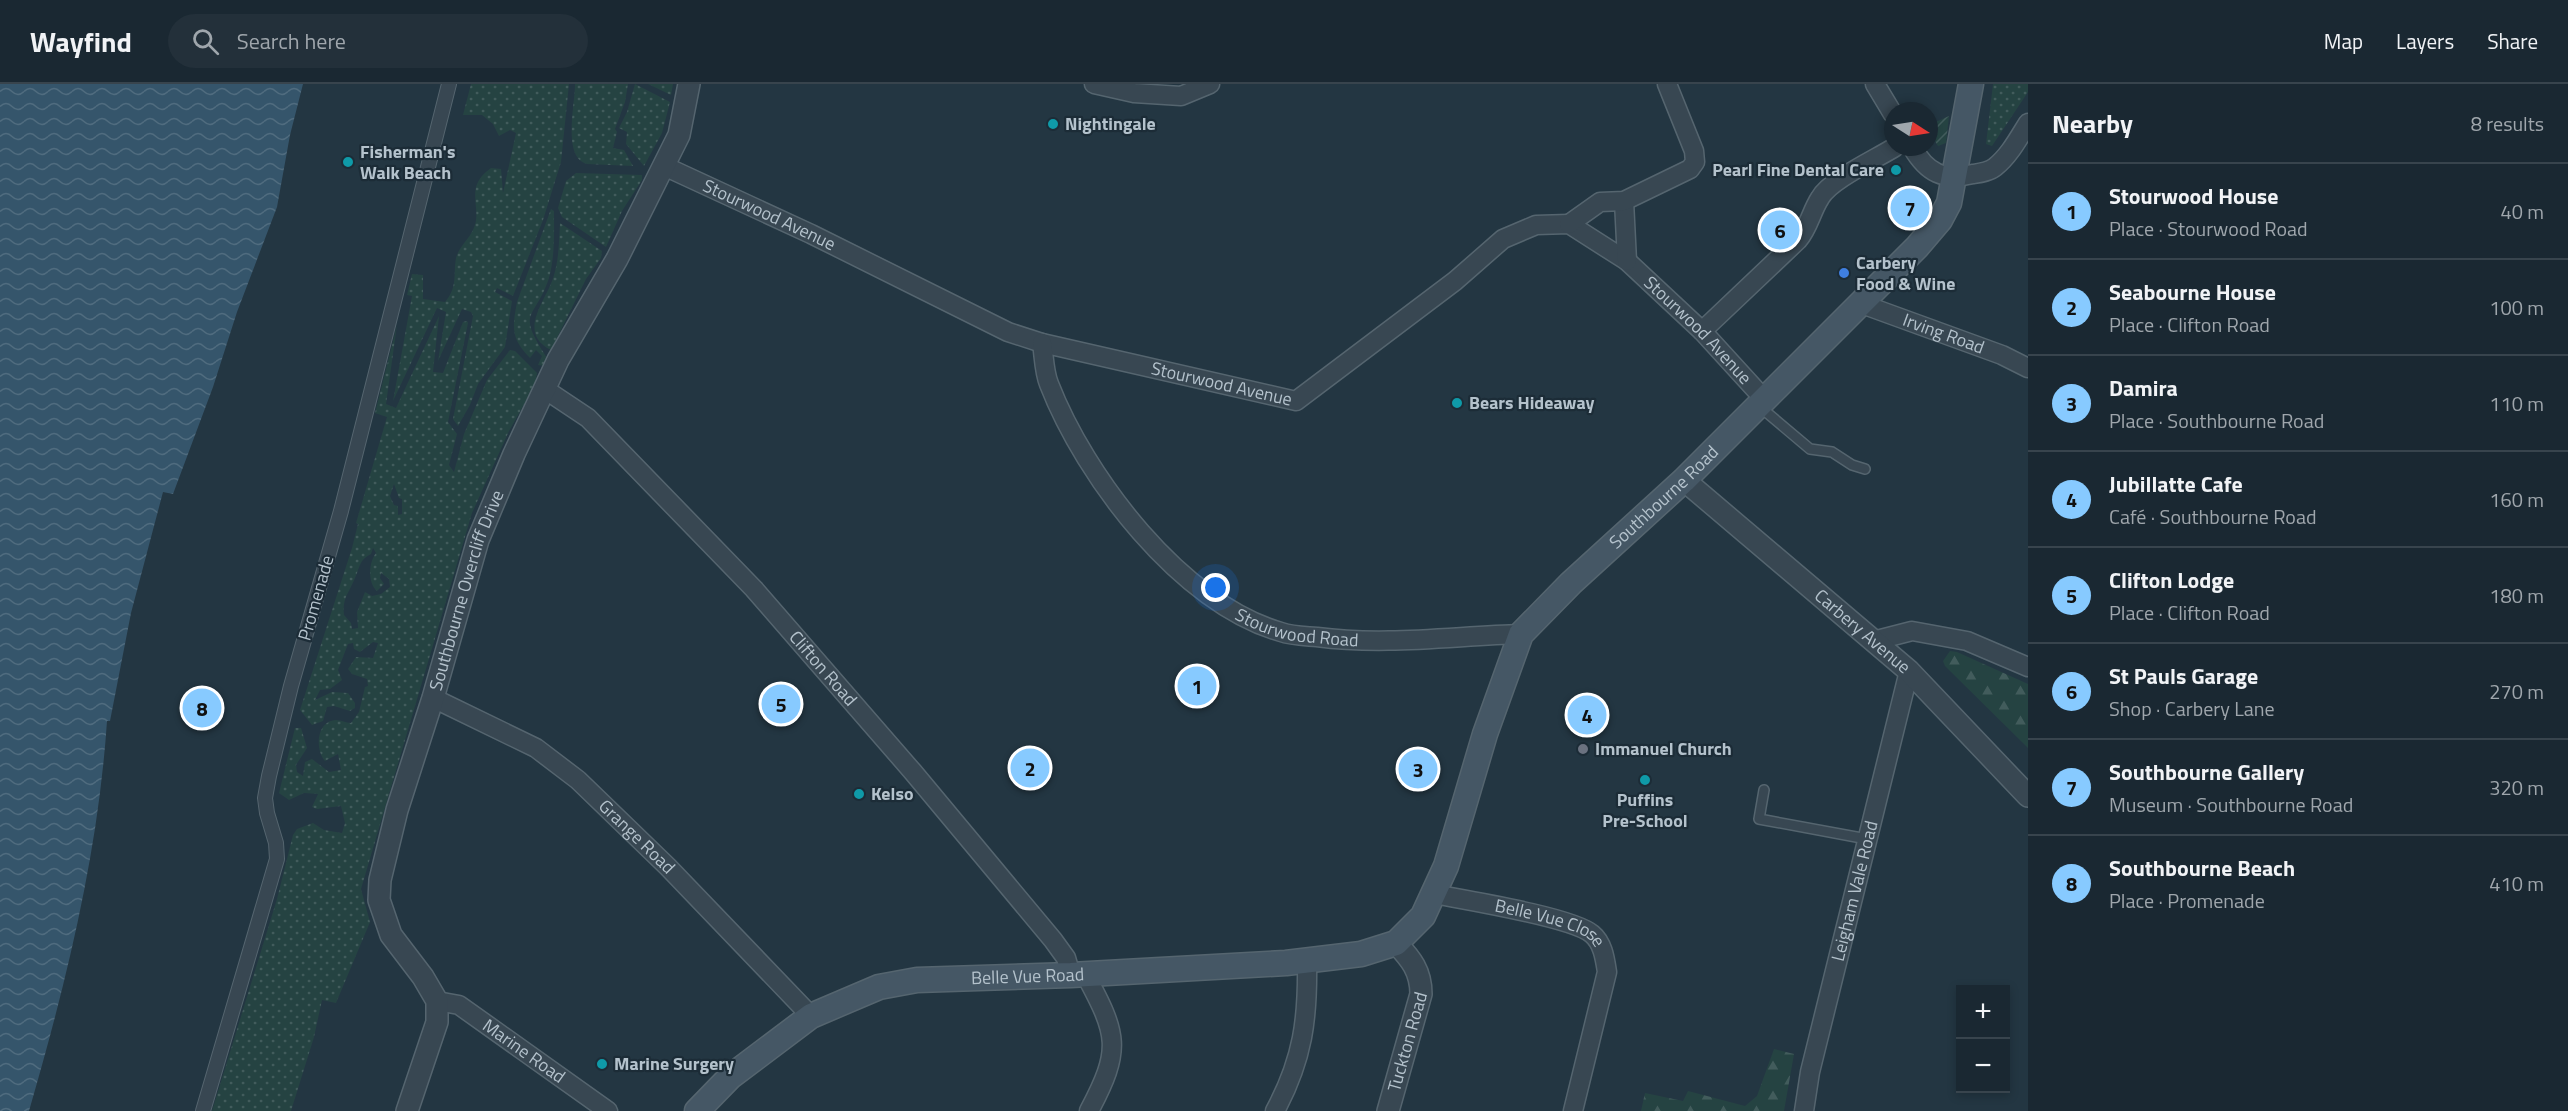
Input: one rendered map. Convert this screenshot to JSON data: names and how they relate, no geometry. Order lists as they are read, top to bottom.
{
  "streets": {
    "main road": ["Southbourne Road", "Belle Vue Road"],
    "street": [
      "Stourwood Avenue",
      "Irving Road",
      "Southbourne Overcliff Drive",
      "Promenade",
      "Stourwood Road",
      "Carbery Avenue",
      "Clifton Road",
      "Grange Road",
      "Leigham Vale Road",
      "Belle Vue Close",
      "Tuckton Road",
      "Marine Road"
    ]
  },
  "crossings": [
    ["Stourwood Avenue", "Southbourne Road"],
    ["Stourwood Avenue", "Southbourne Overcliff Drive"],
    ["Stourwood Avenue", "Stourwood Road"],
    ["Irving Road", "Southbourne Road"],
    ["Southbourne Road", "Stourwood Road"],
    ["Southbourne Road", "Carbery Avenue"],
    ["Southbourne Road", "Belle Vue Close"],
    ["Southbourne Road", "Belle Vue Road"],
    ["Southbourne Road", "Tuckton Road"],
    ["Southbourne Overcliff Drive", "Clifton Road"],
    ["Southbourne Overcliff Drive", "Grange Road"],
    ["Southbourne Overcliff Drive", "Marine Road"],
    ["Carbery Avenue", "Leigham Vale Road"],
    ["Clifton Road", "Belle Vue Road"],
    ["Grange Road", "Belle Vue Road"],
    ["Belle Vue Road", "Tuckton Road"]
  ],
  "places": [
    "Nightingale",
    "Fisherman's Walk Beach",
    "Pearl Fine Dental Care",
    "Carbery Food & Wine",
    "Bears Hideaway",
    "Immanuel Church",
    "Puffins Pre-School",
    "Kelso",
    "Marine Surgery"
  ],
  "north": "right",
  "page": {
    "header": "Wayfind",
    "search": "Search here",
    "nav": ["Map", "Layers", "Share"],
    "heading": ["Nearby", "8 results"],
    "list": [
      {
        "mark": "1",
        "name": "Stourwood House",
        "note": "Place · Stourwood Road",
        "value": "40 m"
      },
      {
        "mark": "2",
        "name": "Seabourne House",
        "note": "Place · Clifton Road",
        "value": "100 m"
      },
      {
        "mark": "3",
        "name": "Damira",
        "note": "Place · Southbourne Road",
        "value": "110 m"
      },
      {
        "mark": "4",
        "name": "Jubillatte Cafe",
        "note": "Café · Southbourne Road",
        "value": "160 m"
      },
      {
        "mark": "5",
        "name": "Clifton Lodge",
        "note": "Place · Clifton Road",
        "value": "180 m"
      },
      {
        "mark": "6",
        "name": "St Pauls Garage",
        "note": "Shop · Carbery Lane",
        "value": "270 m"
      },
      {
        "mark": "7",
        "name": "Southbourne Gallery",
        "note": "Museum · Southbourne Road",
        "value": "320 m"
      },
      {
        "mark": "8",
        "name": "Southbourne Beach",
        "note": "Place · Promenade",
        "value": "410 m"
      }
    ],
    "pins": [
      "7",
      "6",
      "1",
      "5",
      "8",
      "4",
      "2",
      "3"
    ],
    "map_buttons": ["+", "−"]
  }
}
